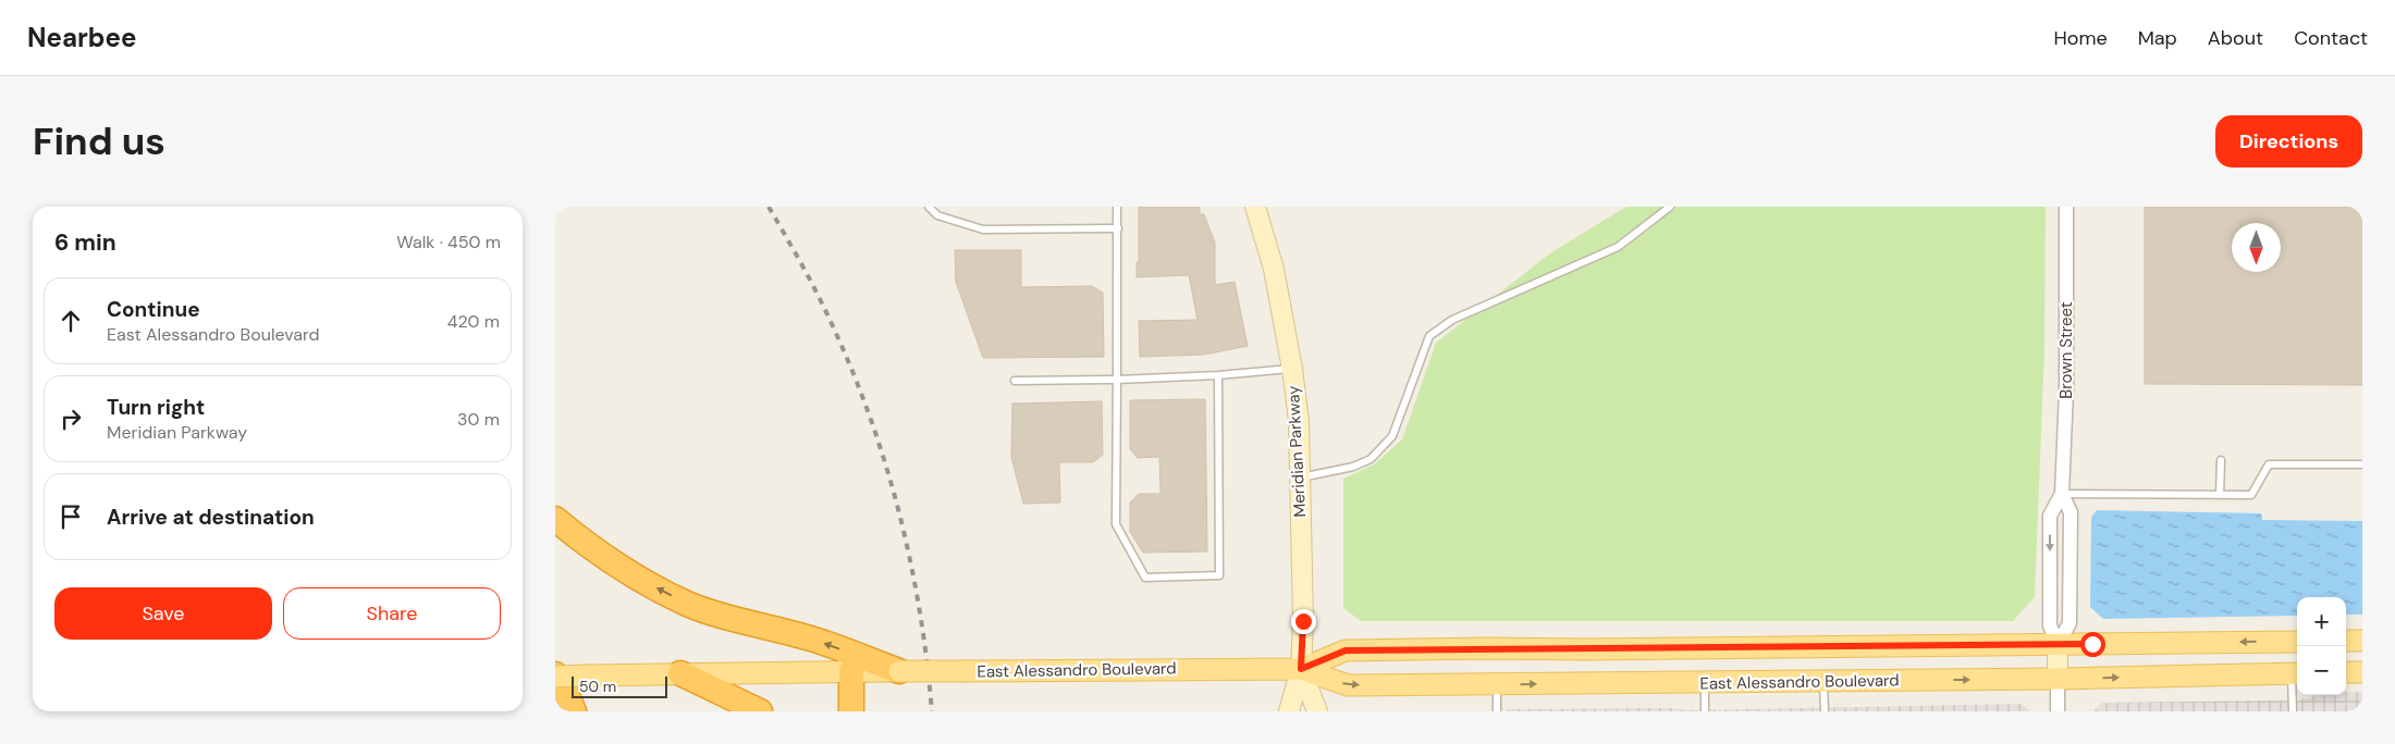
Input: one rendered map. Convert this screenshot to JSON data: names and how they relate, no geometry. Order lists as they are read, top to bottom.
{
  "streets": {
    "main road": ["Brown Street", "Meridian Parkway", "East Alessandro Boulevard"]
  },
  "crossings": [
    ["Brown Street", "East Alessandro Boulevard"],
    ["Meridian Parkway", "East Alessandro Boulevard"]
  ],
  "scale_bar": "50 m",
  "north": "bottom",
  "page": {
    "header": "Nearbee",
    "nav": [
      "Home",
      "Map",
      "About",
      "Contact"
    ],
    "buttons": [
      "Directions",
      ["Save", "Share"]
    ],
    "title": "Find us",
    "heading": ["6 min", "Walk · 450 m"],
    "list": [
      ["Continue", "East Alessandro Boulevard", "420 m"],
      ["Turn right", "Meridian Parkway", "30 m"],
      "Arrive at destination"
    ],
    "map_buttons": ["+", "−"],
    "scale": "50 m"
  }
}
